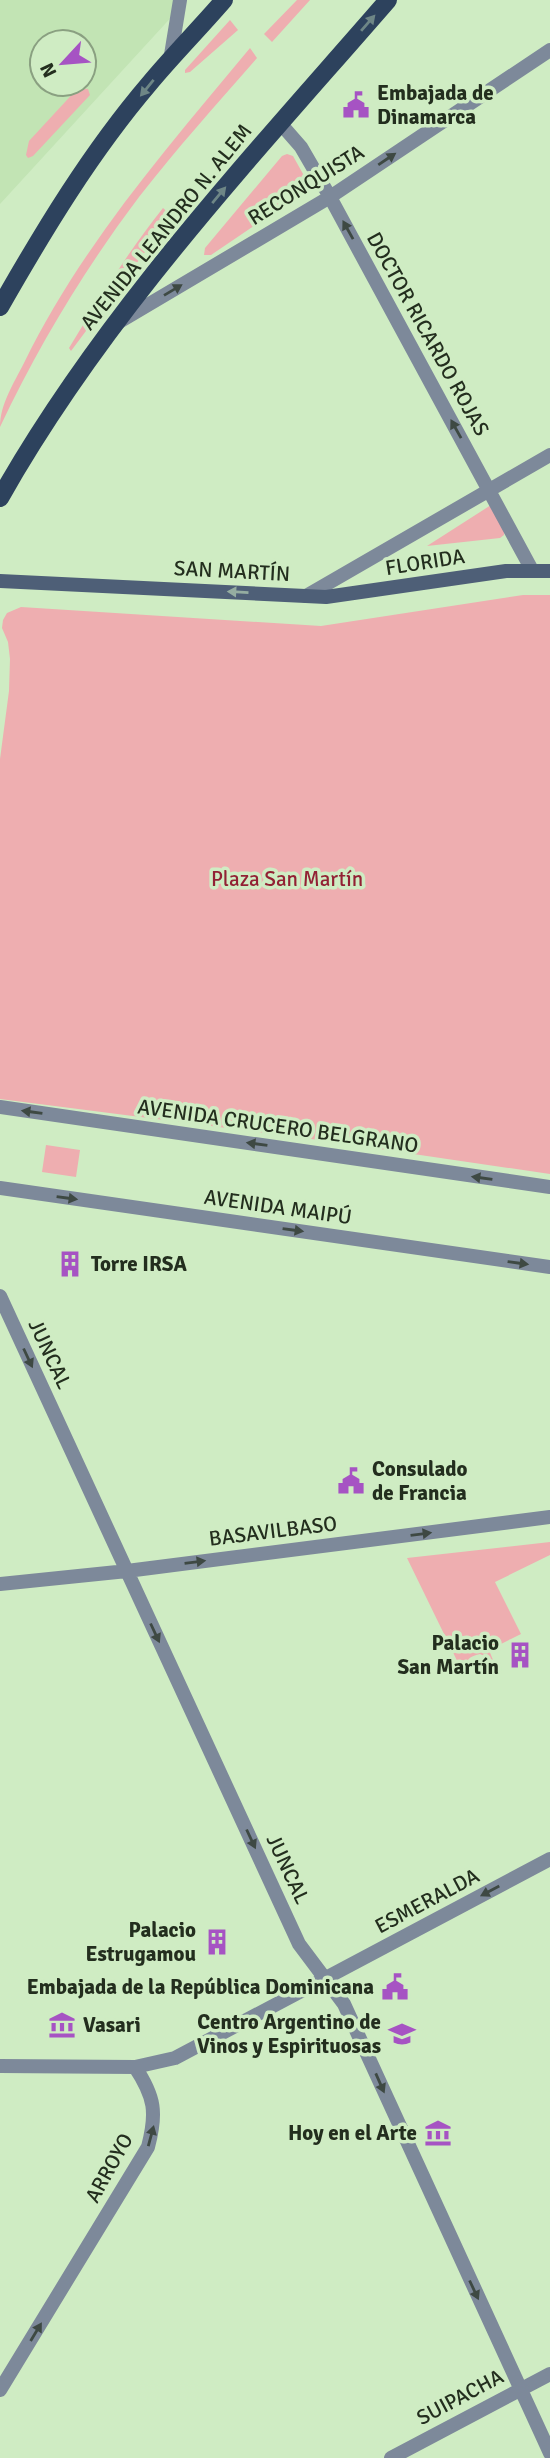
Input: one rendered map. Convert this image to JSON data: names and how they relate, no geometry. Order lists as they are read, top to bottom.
{
  "streets": {
    "main road": ["AVENIDA LEANDRO N. ALEM", "FLORIDA", "SAN MARTÍN"],
    "street": [
      "RECONQUISTA",
      "DOCTOR RICARDO ROJAS",
      "AVENIDA CRUCERO BELGRANO",
      "AVENIDA MAIPÚ",
      "JUNCAL",
      "BASAVILBASO",
      "ESMERALDA",
      "ARROYO",
      "SUIPACHA"
    ]
  },
  "crossings": [
    ["RECONQUISTA", "AVENIDA LEANDRO N. ALEM"],
    ["RECONQUISTA", "DOCTOR RICARDO ROJAS"],
    ["AVENIDA LEANDRO N. ALEM", "DOCTOR RICARDO ROJAS"],
    ["DOCTOR RICARDO ROJAS", "FLORIDA"],
    ["DOCTOR RICARDO ROJAS", "SAN MARTÍN"],
    ["FLORIDA", "SAN MARTÍN"],
    ["JUNCAL", "BASAVILBASO"],
    ["JUNCAL", "ESMERALDA"],
    ["JUNCAL", "SUIPACHA"]
  ],
  "one_way": [
    "RECONQUISTA",
    "DOCTOR RICARDO ROJAS",
    "SAN MARTÍN",
    "AVENIDA CRUCERO BELGRANO",
    "AVENIDA MAIPÚ",
    "JUNCAL",
    "BASAVILBASO",
    "ESMERALDA",
    "ARROYO"
  ],
  "parks": ["Plaza San Martín"],
  "places": {
    "public building": ["Embajada de Dinamarca", "Consulado de Francia", "Embajada de la República Dominicana"],
    "building": ["Torre IRSA", "Palacio San Martín", "Palacio Estrugamou"],
    "museum": ["Vasari", "Hoy en el Arte"],
    "school or university": ["Centro Argentino de Vinos y Espirituosas"]
  },
  "north": "bottom left"
}
